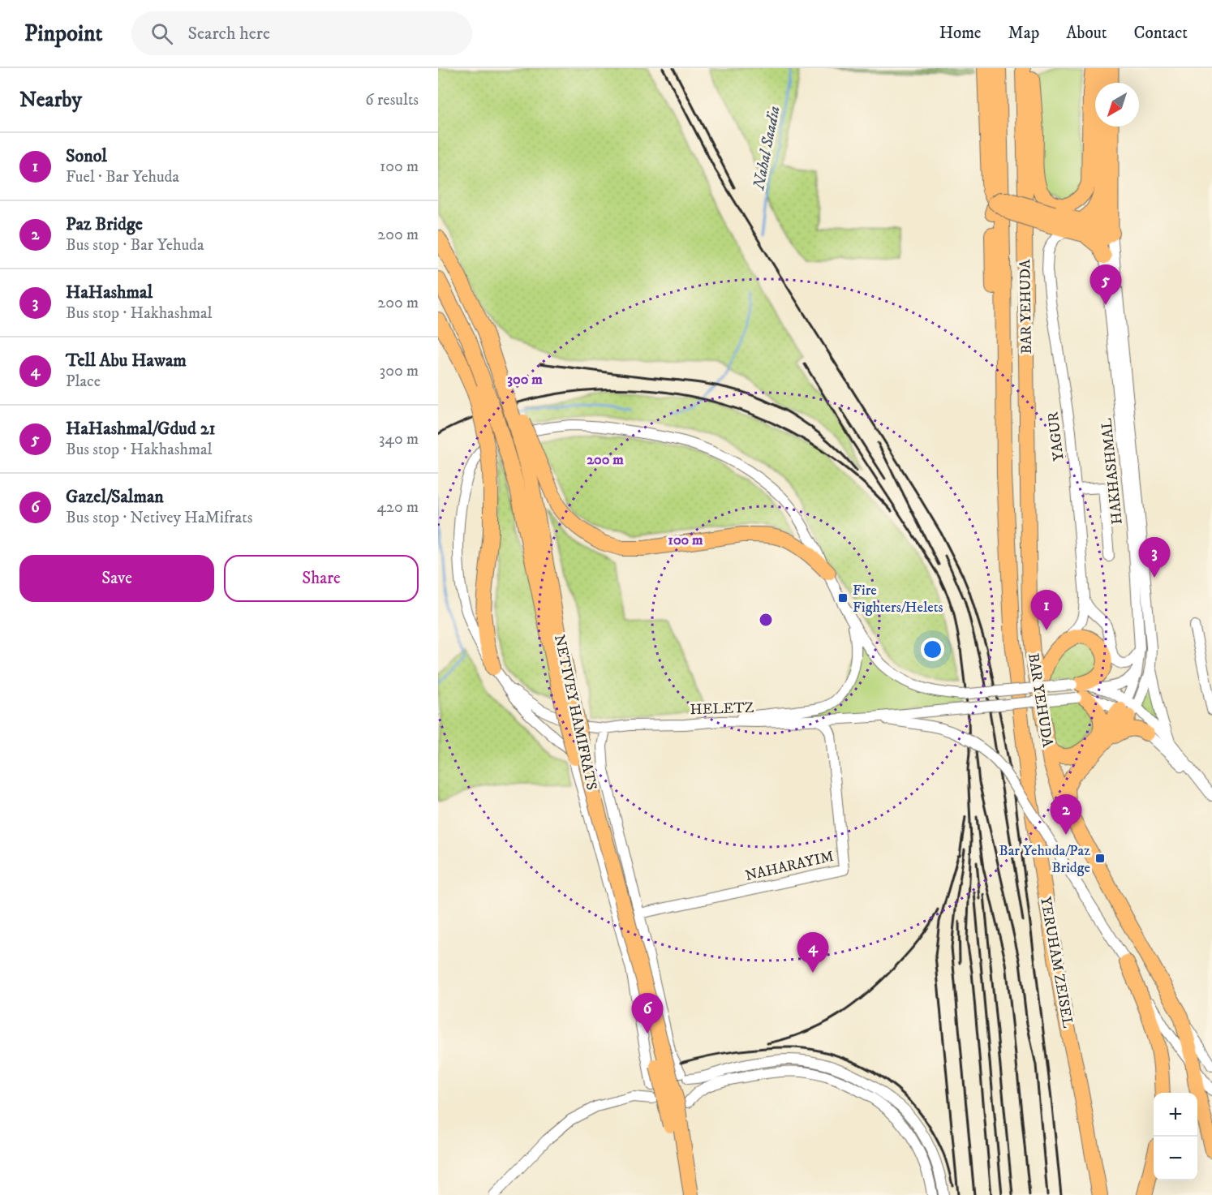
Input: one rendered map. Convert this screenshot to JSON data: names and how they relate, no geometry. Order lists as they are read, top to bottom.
{
  "streets": {
    "highway": ["BAR YEHUDA", "NETIVEY HAMIFRATS", "YERUHAM ZEISEL"],
    "street": [
      "YAGUR",
      "HAKHASHMAL",
      "HELETZ",
      "NAHARAYIM"
    ]
  },
  "crossings": [
    ["BAR YEHUDA", "YERUHAM ZEISEL"]
  ],
  "water": ["Nahal Saadia"],
  "places": {
    "transit": ["Fire Fighters/Helets", "Bar Yehuda/Paz Bridge"]
  },
  "north": "bottom left",
  "page": {
    "header": "Pinpoint",
    "search": "Search here",
    "nav": [
      "Home",
      "Map",
      "About",
      "Contact"
    ],
    "heading": ["Nearby", "6 results"],
    "list": [
      {
        "mark": "1",
        "name": "Sonol",
        "note": "Fuel · Bar Yehuda",
        "value": "100 m"
      },
      {
        "mark": "2",
        "name": "Paz Bridge",
        "note": "Bus stop · Bar Yehuda",
        "value": "200 m"
      },
      {
        "mark": "3",
        "name": "HaHashmal",
        "note": "Bus stop · Hakhashmal",
        "value": "200 m"
      },
      {
        "mark": "4",
        "name": "Tell Abu Hawam",
        "note": "Place",
        "value": "300 m"
      },
      {
        "mark": "5",
        "name": "HaHashmal/Gdud 21",
        "note": "Bus stop · Hakhashmal",
        "value": "340 m"
      },
      {
        "mark": "6",
        "name": "Gazel/Salman",
        "note": "Bus stop · Netivey HaMifrats",
        "value": "420 m"
      }
    ],
    "pins": [
      "5",
      "3",
      "1",
      "2",
      "4",
      "6"
    ],
    "buttons": ["Save", "Share"],
    "map_buttons": ["+", "−"]
  },
  "rings": ["300 m", "200 m", "100 m"]
}
